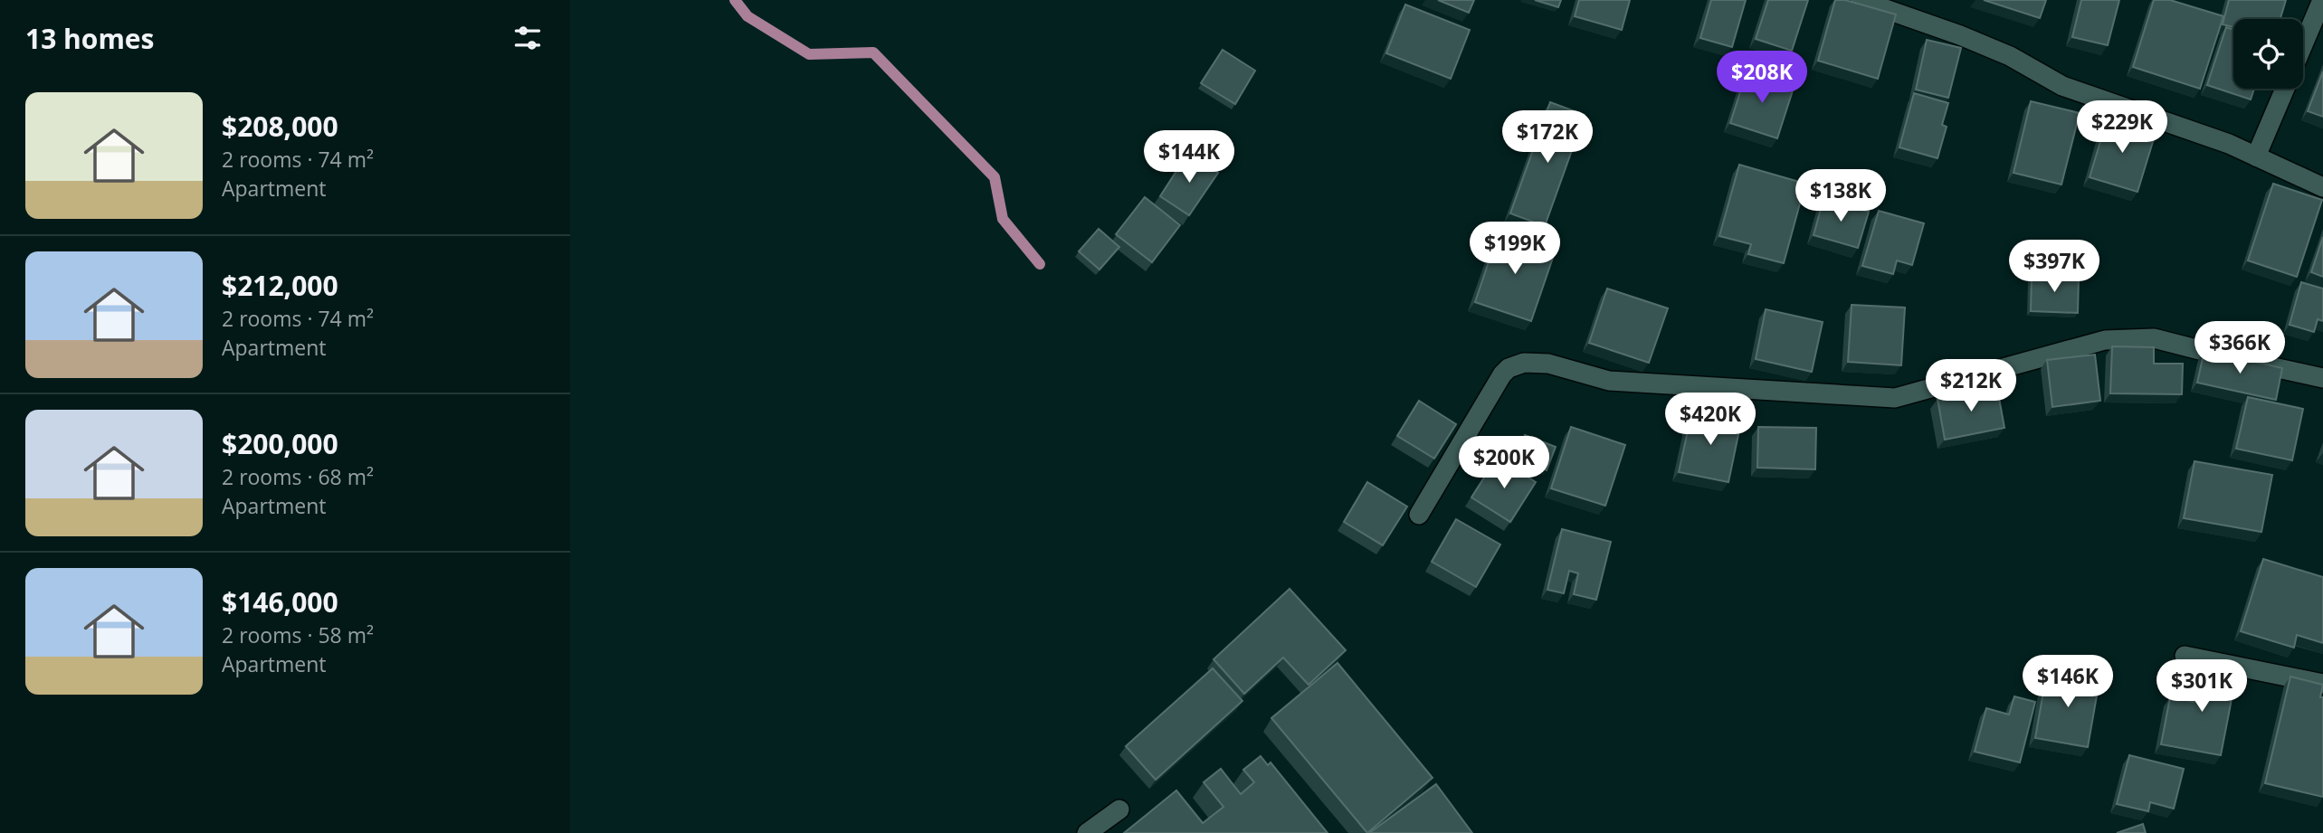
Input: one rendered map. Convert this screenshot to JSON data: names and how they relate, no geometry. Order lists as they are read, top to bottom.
{
  "page": {
    "heading": "13 homes",
    "price": [
      "$208K",
      "$229K",
      "$172K",
      "$144K",
      "$138K",
      "$199K",
      "$397K",
      "$366K",
      "$212K",
      "$420K",
      "$200K",
      "$146K",
      "$301K"
    ],
    "list": [
      {
        "name": "$208,000",
        "note": "2 rooms · 74 m² · Apartment"
      },
      {
        "name": "$212,000",
        "note": "2 rooms · 74 m² · Apartment"
      },
      {
        "name": "$200,000",
        "note": "2 rooms · 68 m² · Apartment"
      },
      {
        "name": "$146,000",
        "note": "2 rooms · 58 m² · Apartment"
      }
    ]
  }
}
